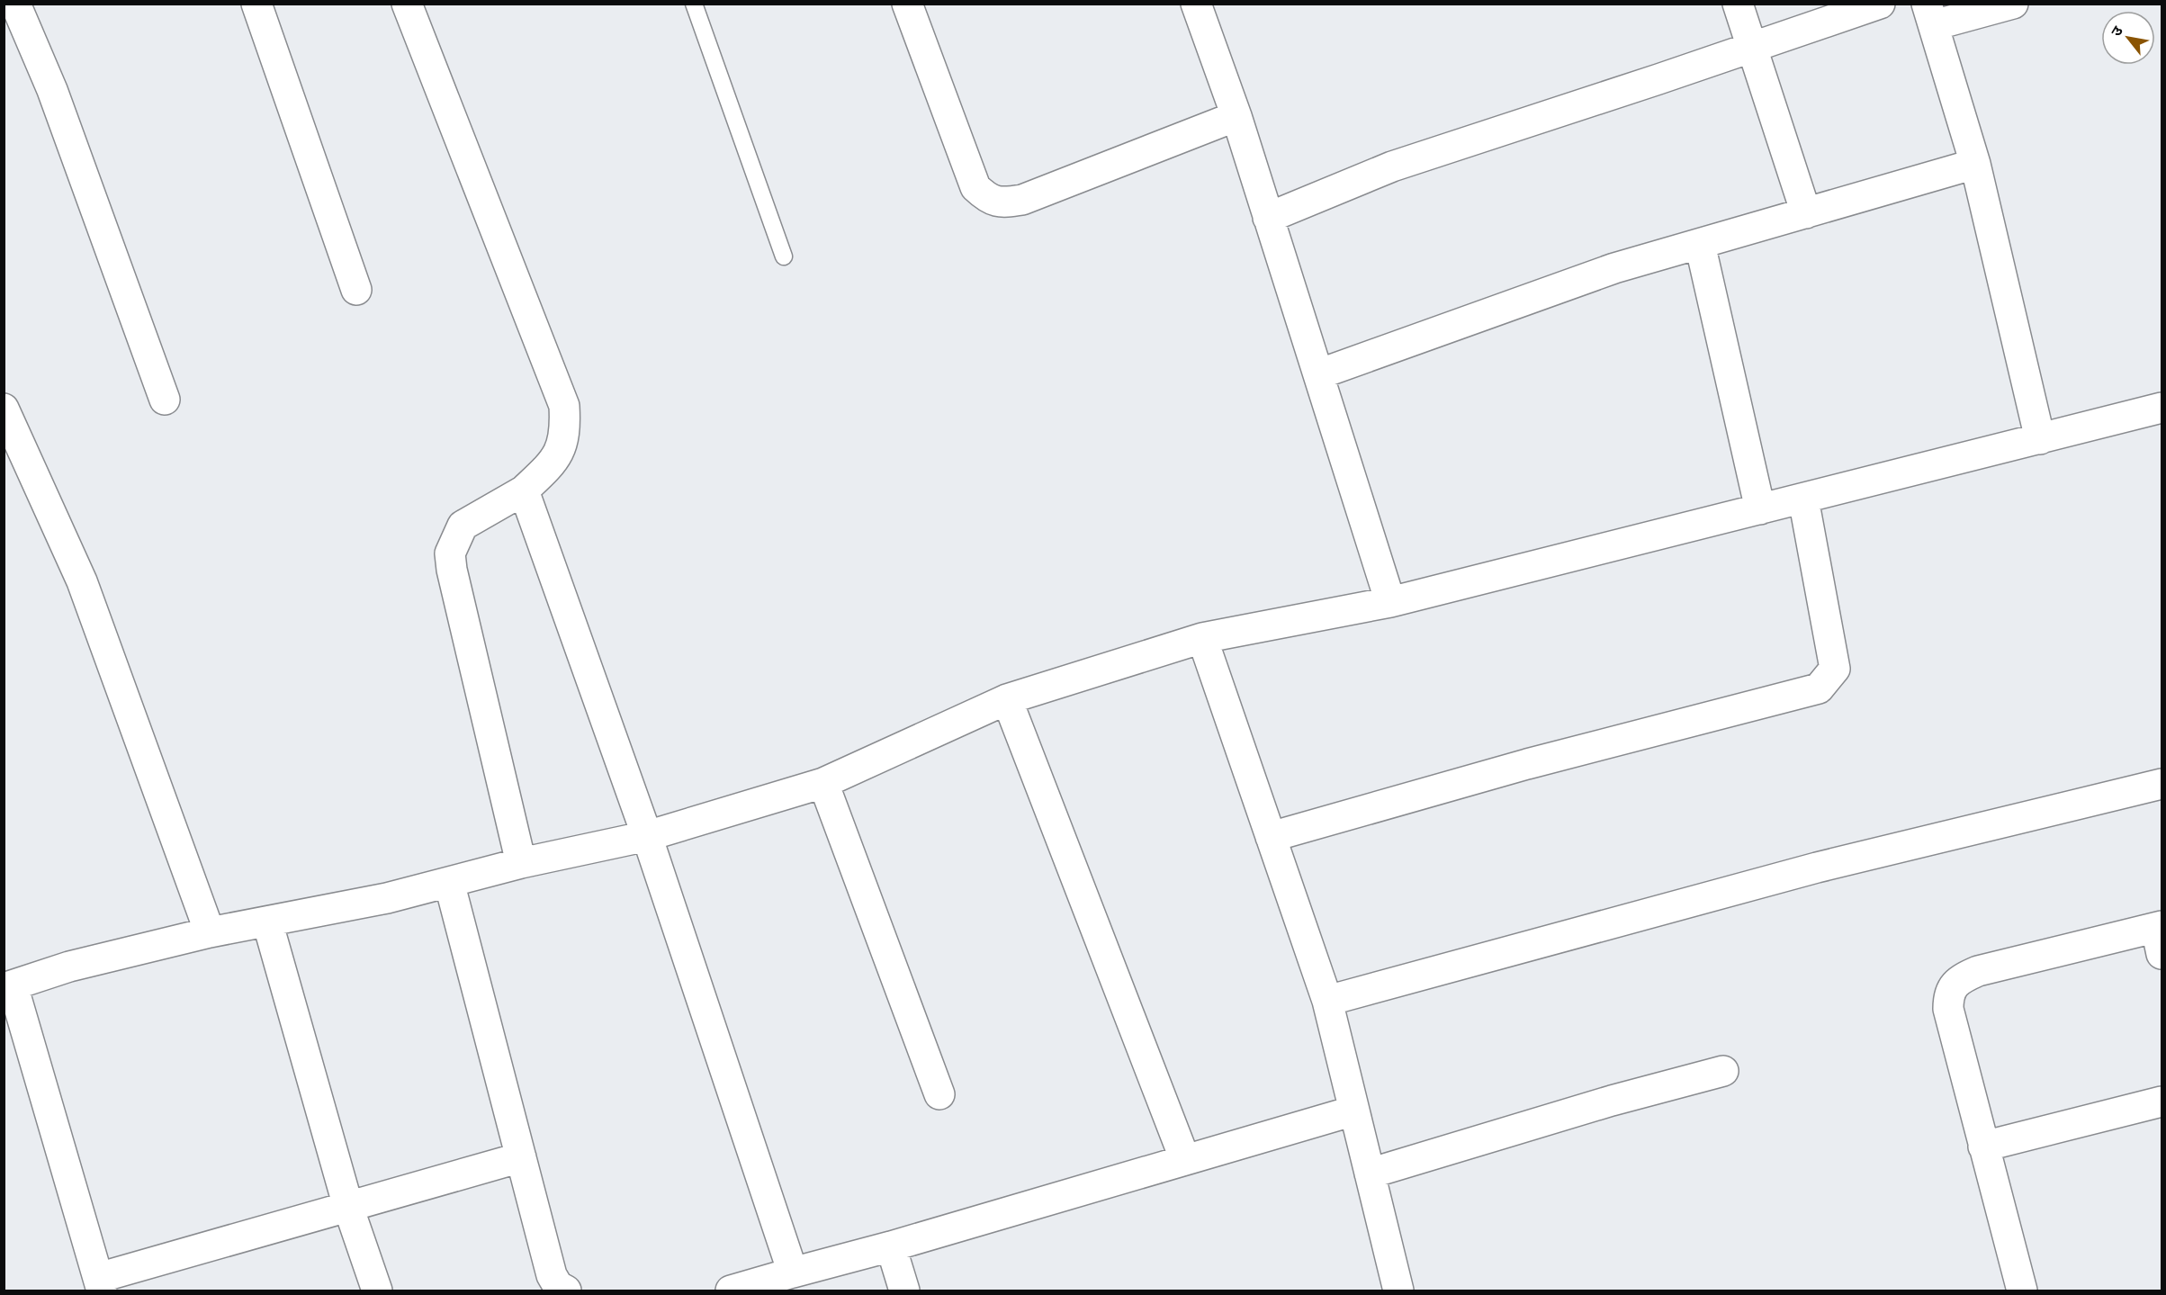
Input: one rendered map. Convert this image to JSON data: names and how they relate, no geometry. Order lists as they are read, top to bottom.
{
  "north": "top left"
}
